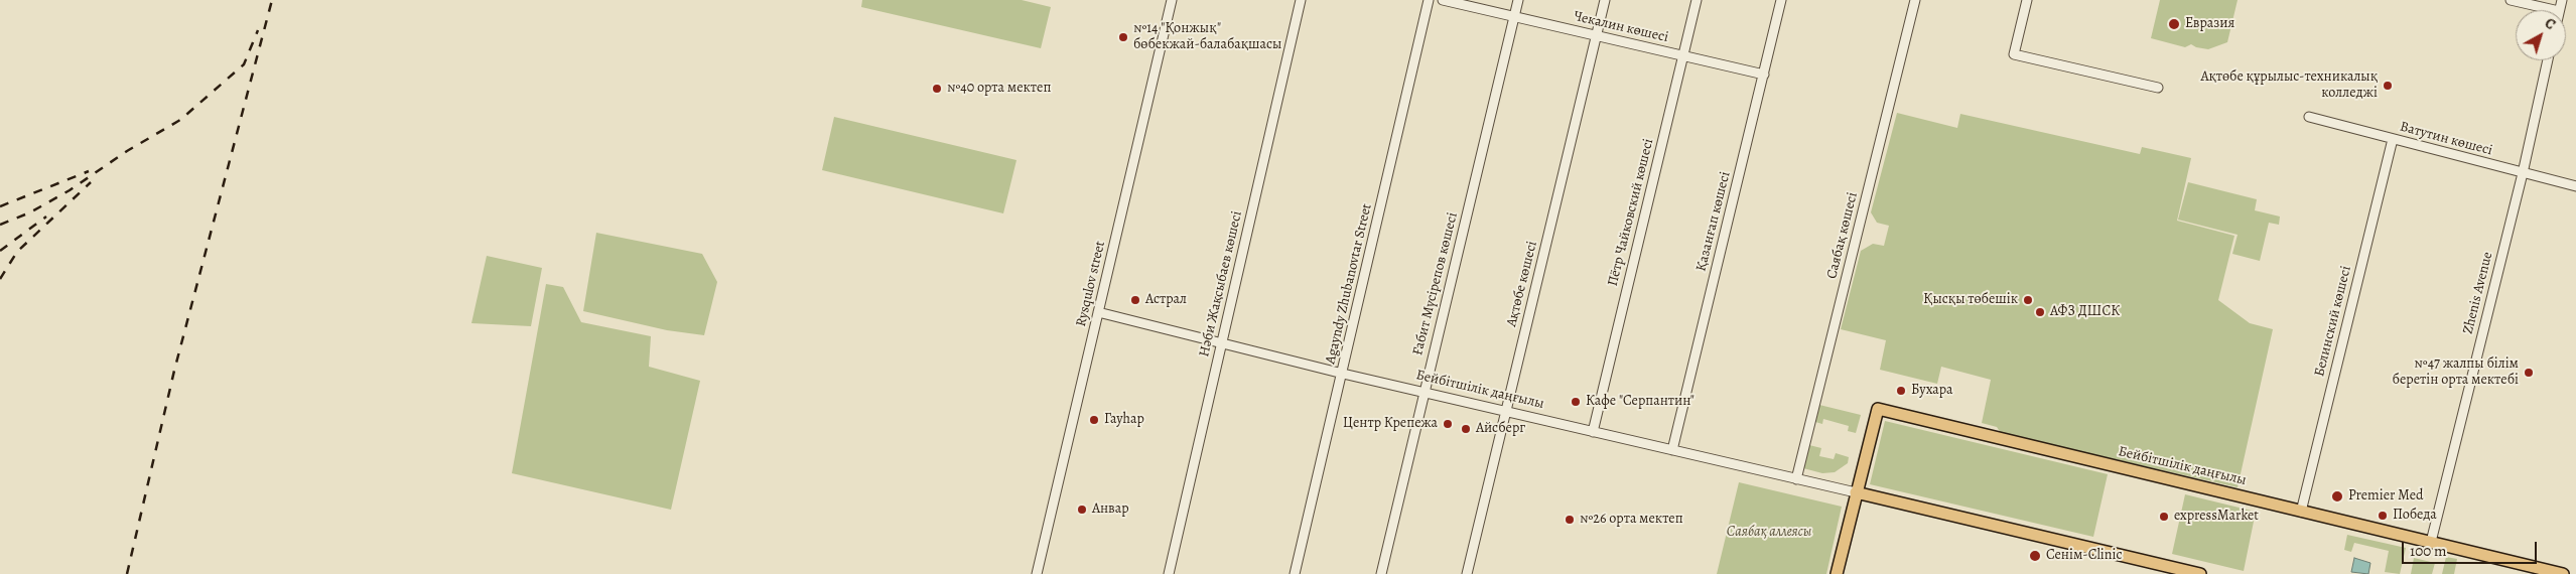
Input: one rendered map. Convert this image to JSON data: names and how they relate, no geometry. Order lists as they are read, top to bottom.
{
  "streets": {
    "main road": ["Бейбітшілік даңғылы"],
    "street": [
      "Чекалин көшесі",
      "Ватутин көшесі",
      "Пётр Чайковский көшесі",
      "Қазанғап көшесі",
      "Саябақ көшесі",
      "Rysqulov street",
      "Нәби Жақсыбаев көшесі",
      "Agayndy Zhubanovtar Street",
      "Ғабит Мүсірепов көшесі",
      "Ақтөбе көшесі",
      "Zhenis Avenue",
      "Белинский көшесі"
    ]
  },
  "crossings": [
    ["Чекалин көшесі", "Пётр Чайковский көшесі"],
    ["Чекалин көшесі", "Қазанғап көшесі"],
    ["Чекалин көшесі", "Ғабит Мүсірепов көшесі"],
    ["Чекалин көшесі", "Ақтөбе көшесі"],
    ["Ватутин көшесі", "Zhenis Avenue"],
    ["Ватутин көшесі", "Белинский көшесі"],
    ["Пётр Чайковский көшесі", "Бейбітшілік даңғылы"],
    ["Қазанғап көшесі", "Бейбітшілік даңғылы"],
    ["Саябақ көшесі", "Бейбітшілік даңғылы"],
    ["Rysqulov street", "Бейбітшілік даңғылы"],
    ["Нәби Жақсыбаев көшесі", "Бейбітшілік даңғылы"],
    ["Agayndy Zhubanovtar Street", "Бейбітшілік даңғылы"],
    ["Ғабит Мүсірепов көшесі", "Бейбітшілік даңғылы"],
    ["Ақтөбе көшесі", "Бейбітшілік даңғылы"],
    ["Zhenis Avenue", "Бейбітшілік даңғылы"],
    ["Белинский көшесі", "Бейбітшілік даңғылы"]
  ],
  "parks": ["Саябақ аллеясы"],
  "places": [
    "Евразия",
    "№14 \"Қонжық\" бөбекжай-балабақшасы",
    "Ақтөбе құрылыс-техникалық колледжі",
    "№40 орта мектеп",
    "Астрал",
    "Қысқы төбешік",
    "АФЗ ДШСК",
    "№47 жалпы білім беретін орта мектебі",
    "Бухара",
    "Кафе \"Серпантин\"",
    "Гауhар",
    "Центр Крепежа",
    "Айсберг",
    "Premier Med",
    "Анвар",
    "Победа",
    "expressMarket",
    "№26 орта мектеп",
    "Сенім-Clinic"
  ],
  "scale_bar": "100 m",
  "north": "top right"
}
